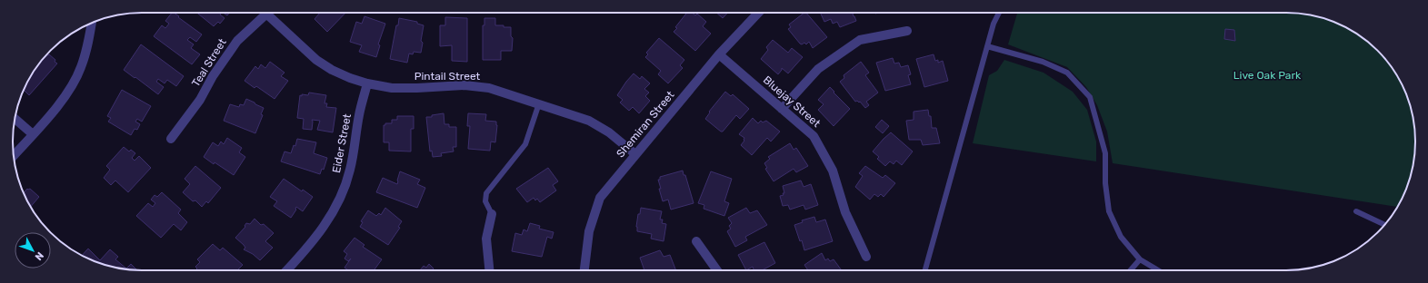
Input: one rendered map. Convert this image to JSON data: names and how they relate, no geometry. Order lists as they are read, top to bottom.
{
  "streets": {
    "street": [
      "Teal Street",
      "Pintail Street",
      "Bluejay Street",
      "Shemiran Street",
      "Eider Street"
    ]
  },
  "crossings": [
    ["Teal Street", "Pintail Street"],
    ["Pintail Street", "Shemiran Street"],
    ["Pintail Street", "Eider Street"],
    ["Bluejay Street", "Shemiran Street"]
  ],
  "parks": ["Live Oak Park"],
  "north": "bottom right"
}
